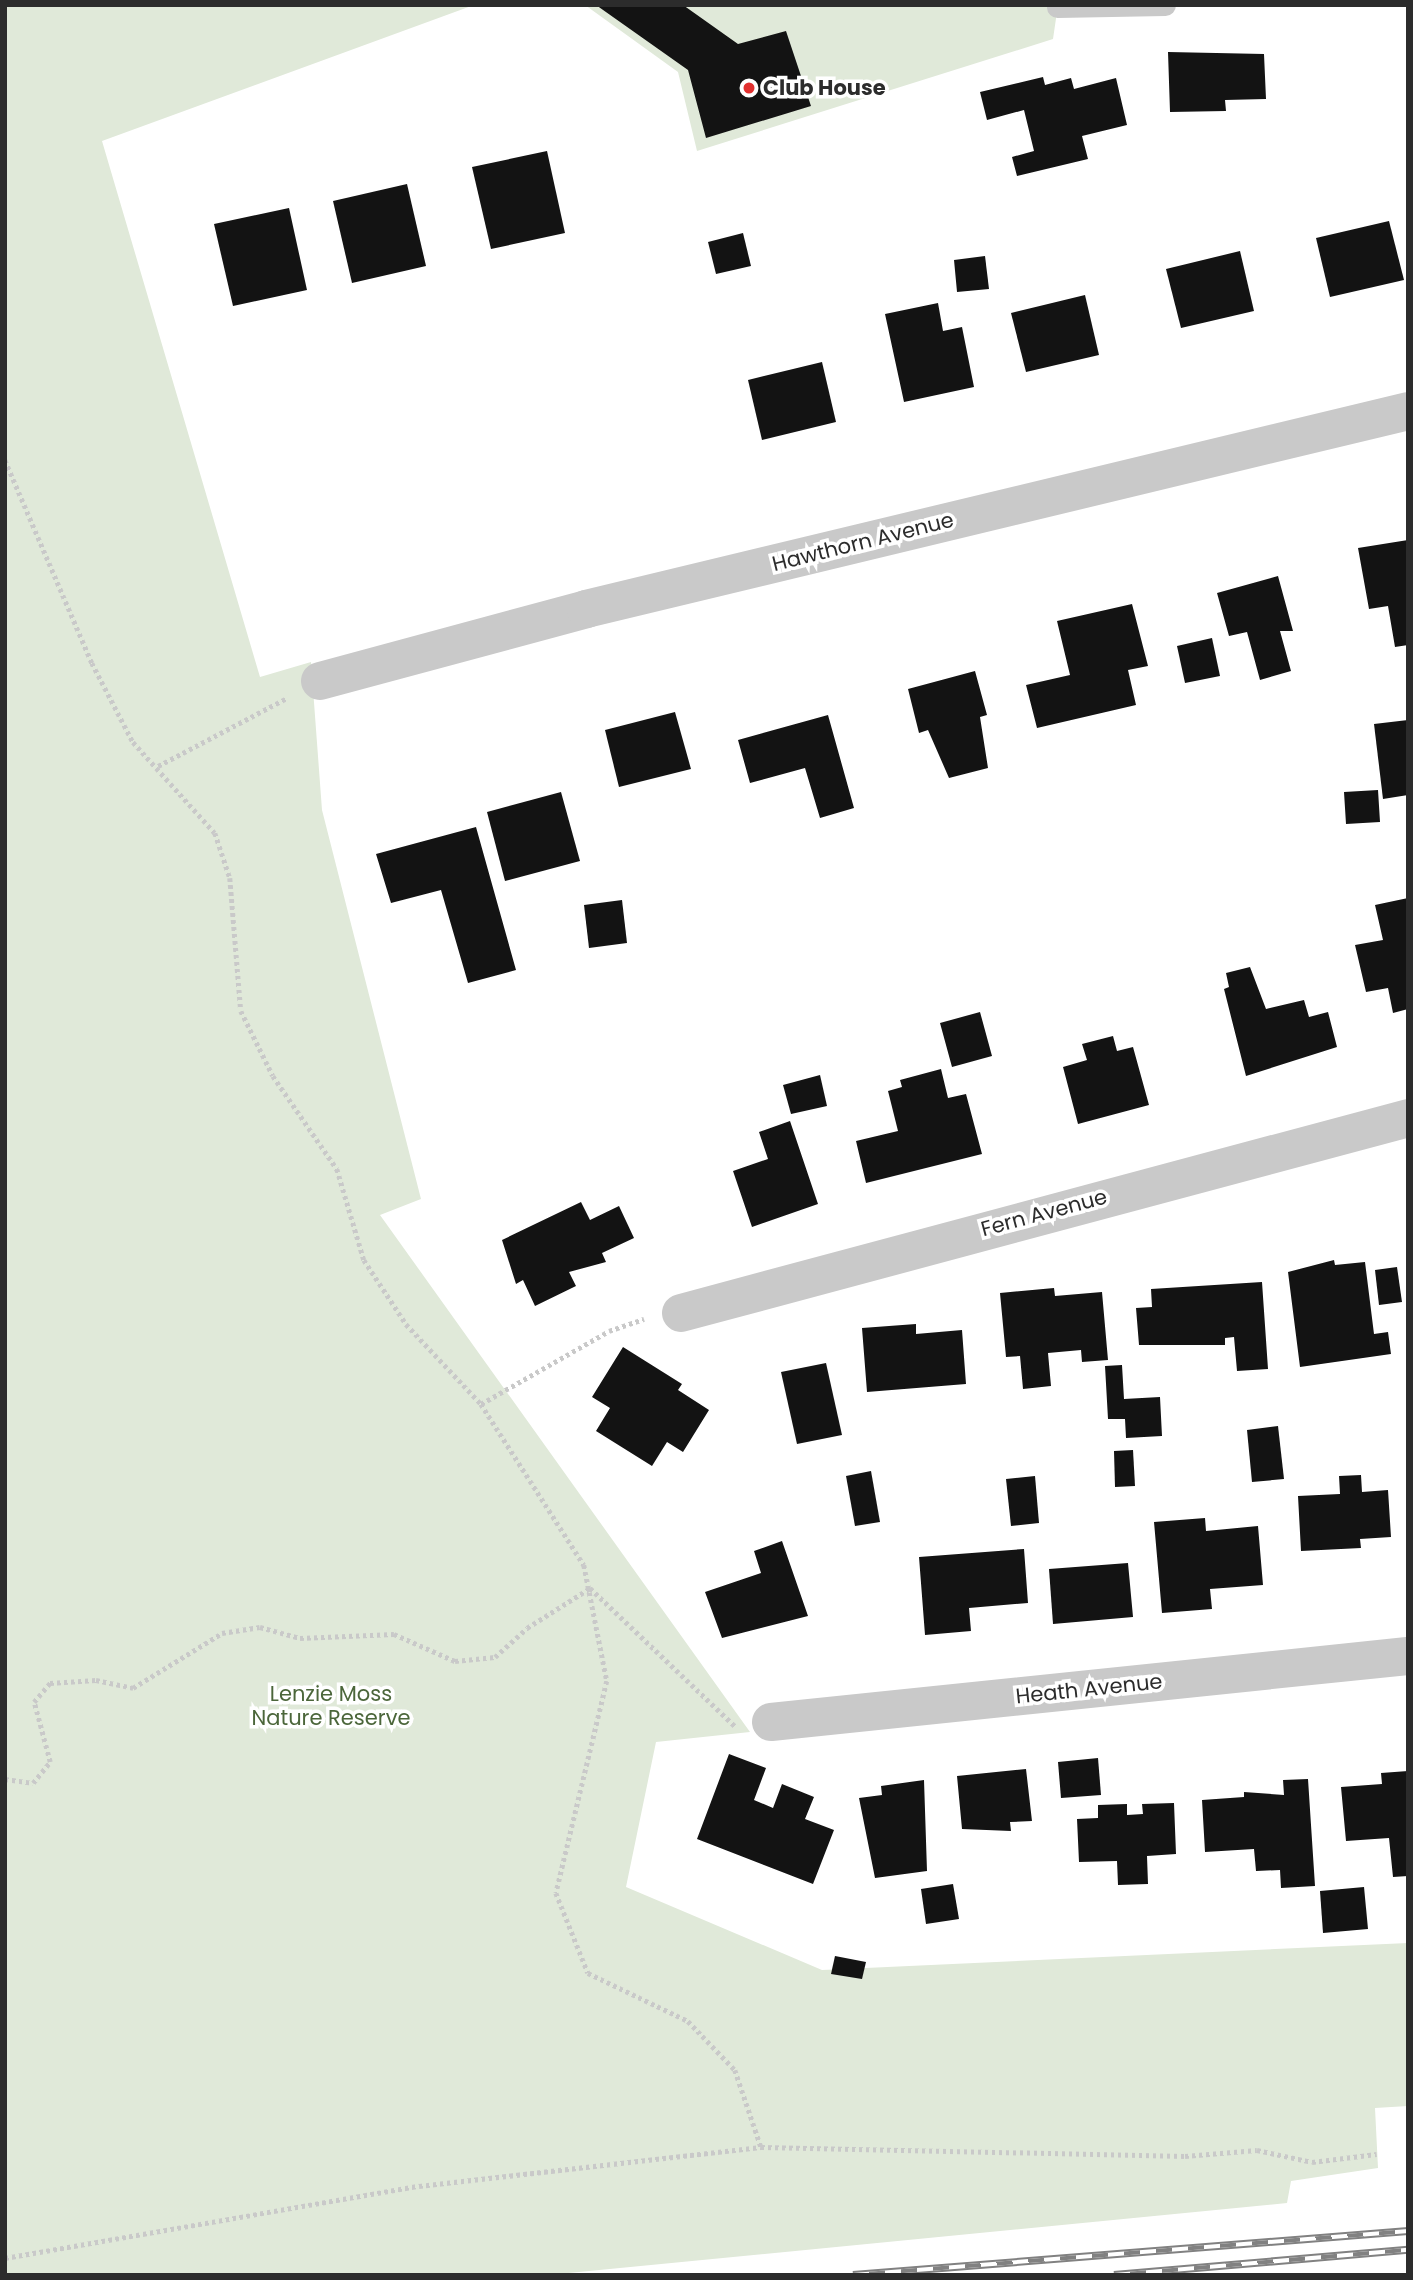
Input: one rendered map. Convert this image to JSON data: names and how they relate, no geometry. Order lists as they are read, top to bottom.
{
  "streets": {
    "street": ["Hawthorn Avenue", "Fern Avenue", "Heath Avenue"]
  },
  "parks": ["Lenzie Moss Nature Reserve"],
  "places": ["Club House"]
}
